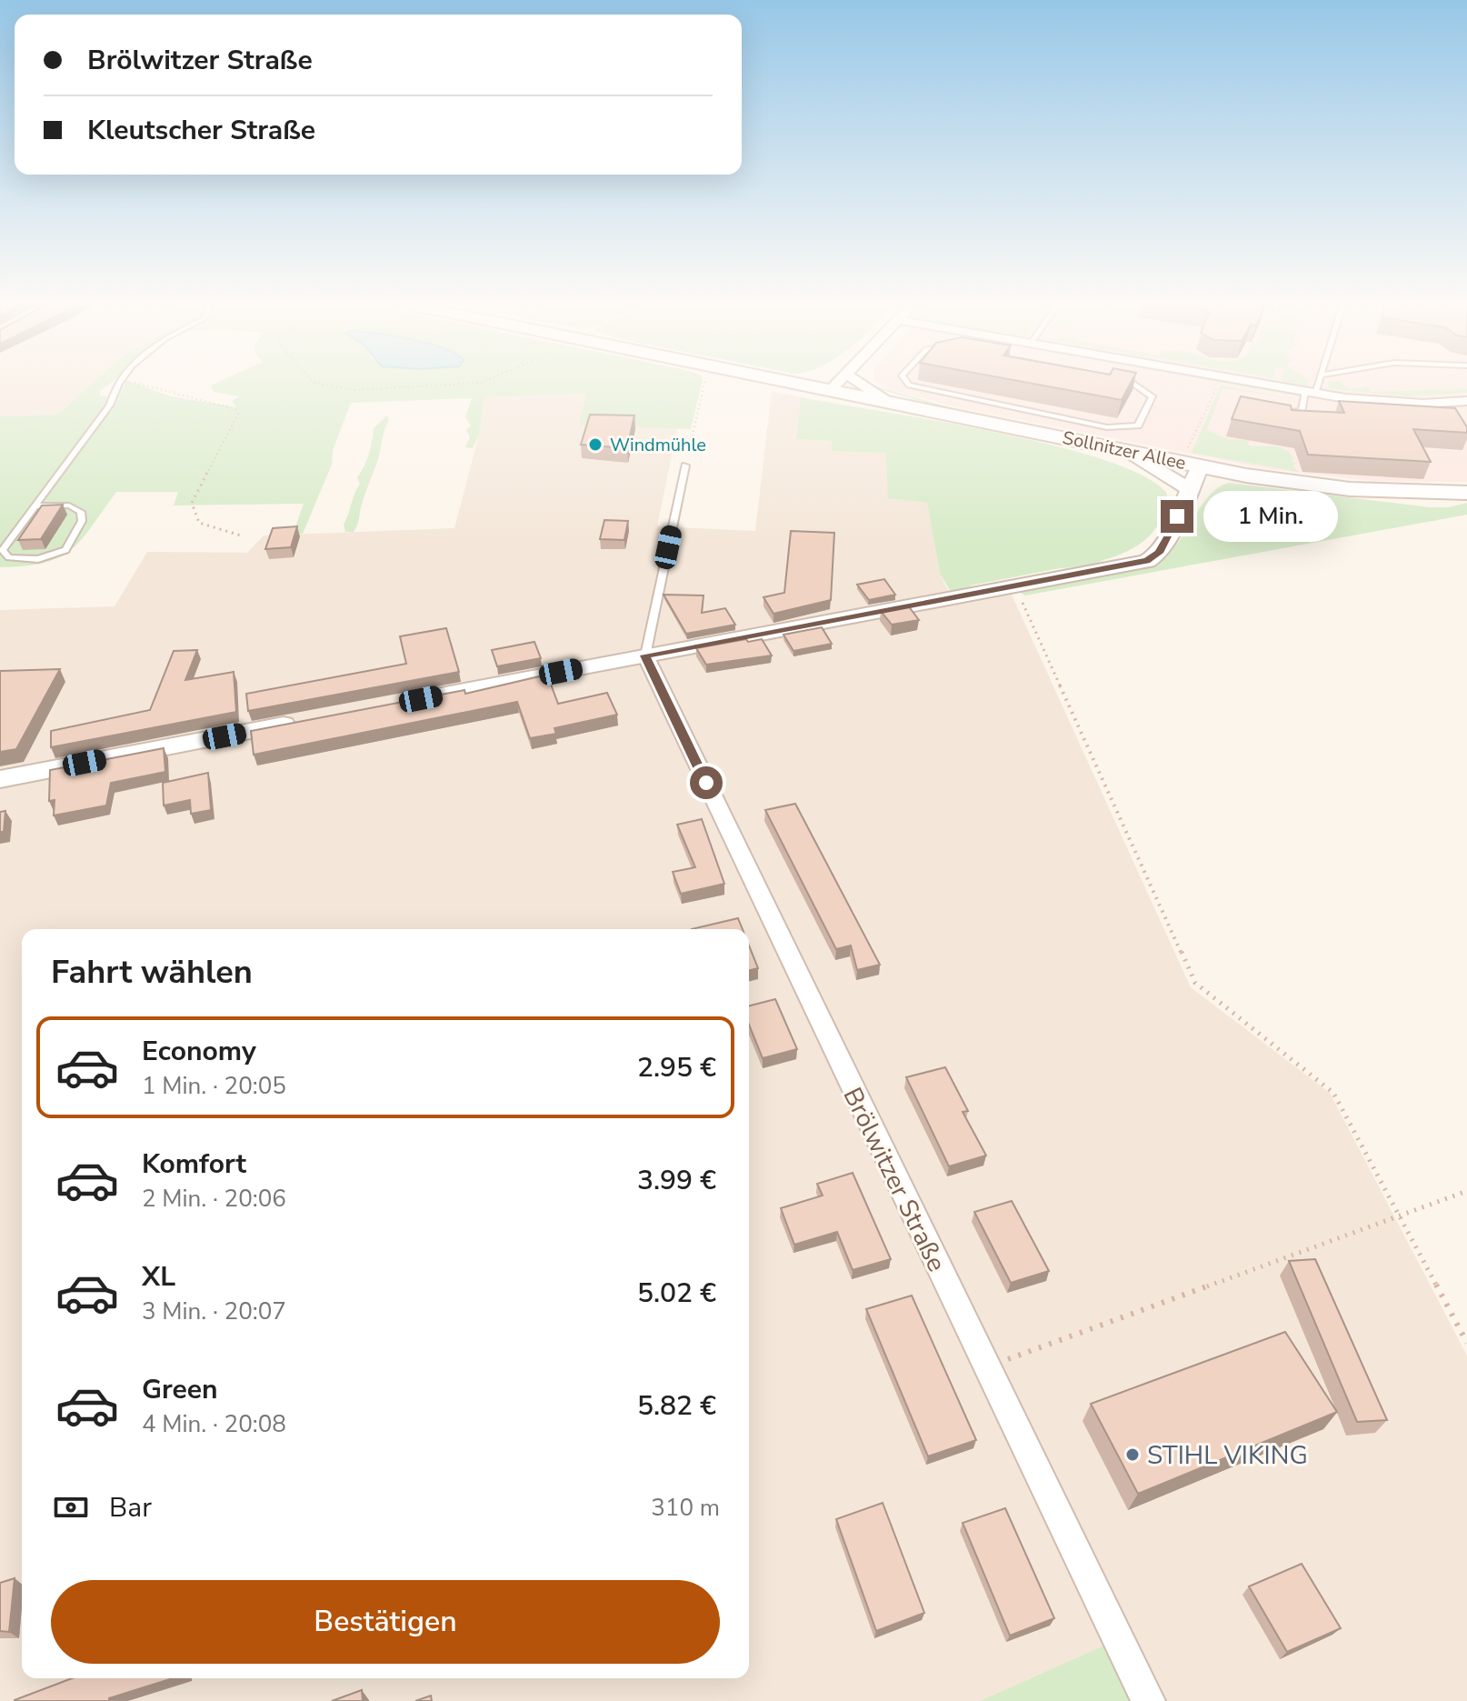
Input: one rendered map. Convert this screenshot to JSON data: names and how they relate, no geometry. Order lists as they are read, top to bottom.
{
  "streets": {
    "main road": ["Sollnitzer Allee"],
    "street": ["Brölwitzer Straße"]
  },
  "places": ["Windmühle", "STIHL VIKING"],
  "page": {
    "banner": ["Brölwitzer Straße", "Kleutscher Straße"],
    "bubble": "1 Min.",
    "heading": "Fahrt wählen",
    "list": [
      {
        "name": "Economy",
        "note": "1 Min. · 20:05",
        "value": "2.95 €"
      },
      {
        "name": "Komfort",
        "note": "2 Min. · 20:06",
        "value": "3.99 €"
      },
      {
        "name": "XL",
        "note": "3 Min. · 20:07",
        "value": "5.02 €"
      },
      {
        "name": "Green",
        "note": "4 Min. · 20:08",
        "value": "5.82 €"
      }
    ],
    "pay": ["Bar", "310 m"],
    "buttons": "Bestätigen"
  }
}
